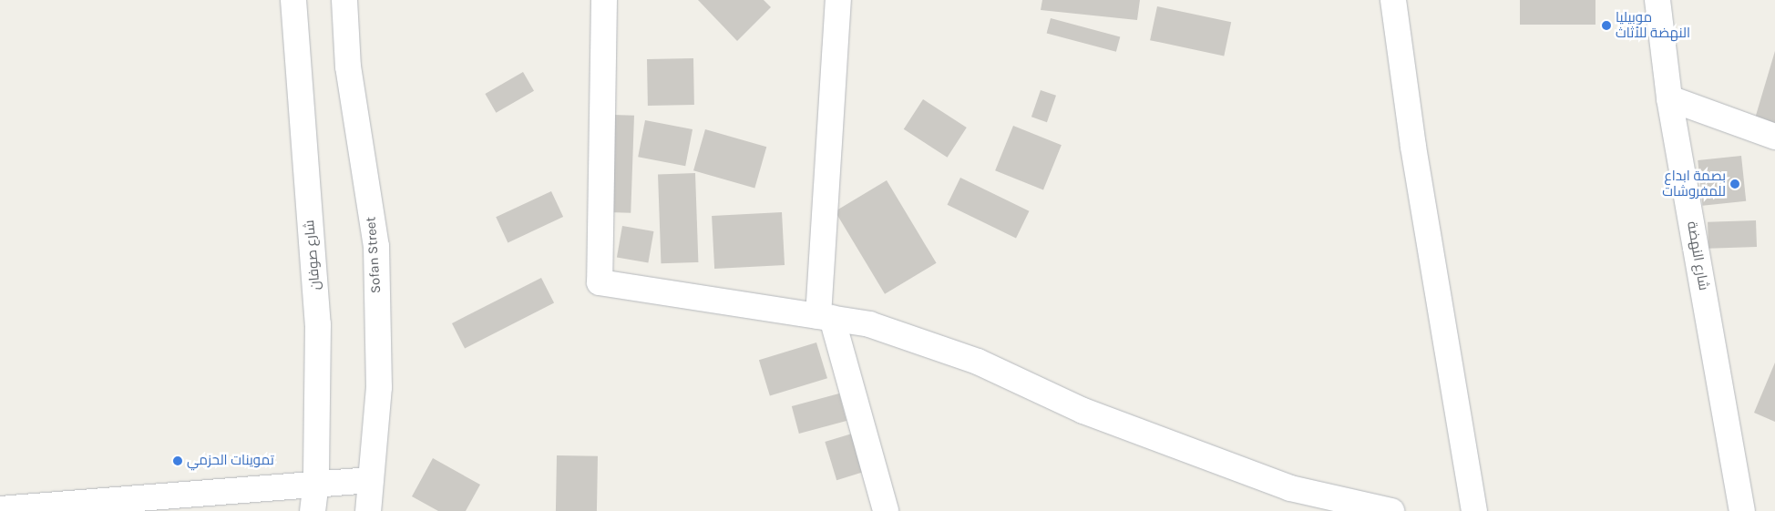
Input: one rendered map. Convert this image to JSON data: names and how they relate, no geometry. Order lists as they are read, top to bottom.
{
  "streets": {
    "street": ["شارع صوفان", "Sofan Street", "شارع النهضة"]
  },
  "places": ["موبيليا النهضة للأثاث", "بصمة ابداع للمفروشات", "تموينات الحزمي"]
}
